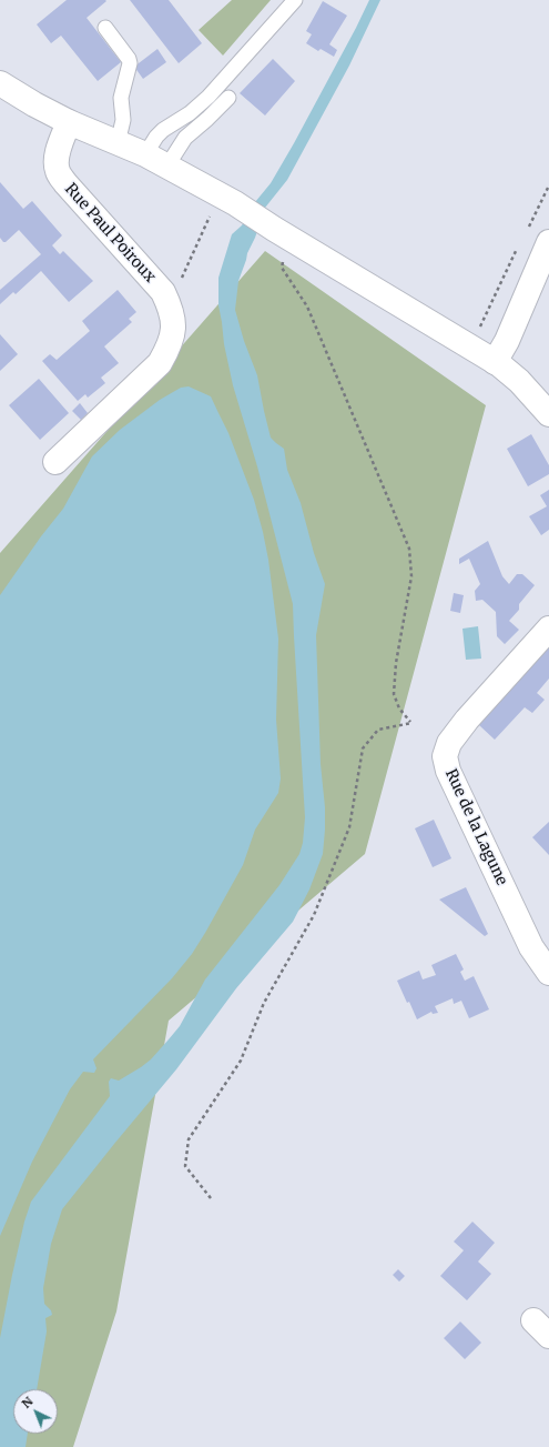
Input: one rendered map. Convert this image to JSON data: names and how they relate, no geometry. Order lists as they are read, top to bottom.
{
  "streets": {
    "street": ["Rue Paul Poiroux", "Rue de la Lagune"]
  },
  "north": "top left"
}
